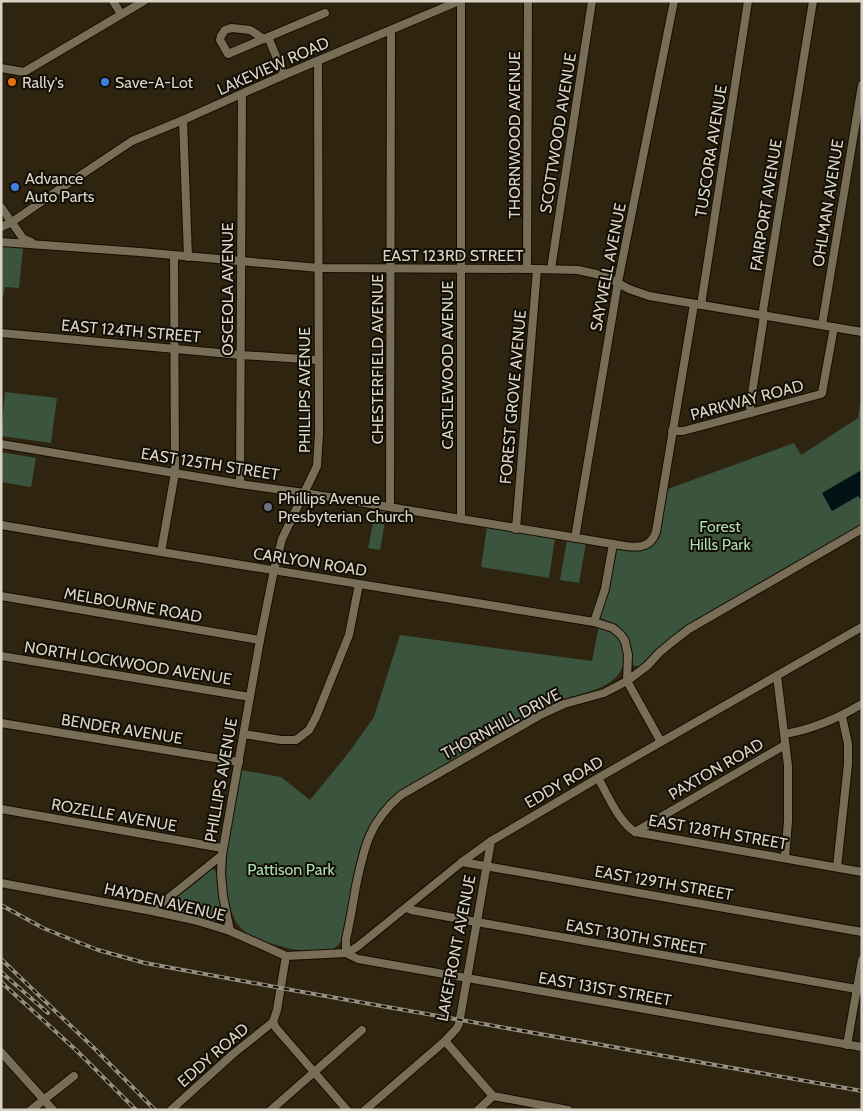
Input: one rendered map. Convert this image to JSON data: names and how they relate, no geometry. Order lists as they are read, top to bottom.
{
  "streets": {
    "street": [
      "LAKEVIEW ROAD",
      "SCOTTWOOD AVENUE",
      "THORNWOOD AVENUE",
      "TUSCORA AVENUE",
      "OHLMAN AVENUE",
      "FAIRPORT AVENUE",
      "EAST 123RD STREET",
      "SAYWELL AVENUE",
      "OSCEOLA AVENUE",
      "EAST 124TH STREET",
      "CHESTERFIELD AVENUE",
      "CASTLEWOOD AVENUE",
      "PHILLIPS AVENUE",
      "FOREST GROVE AVENUE",
      "PARKWAY ROAD",
      "EAST 125TH STREET",
      "CARLYON ROAD",
      "MELBOURNE ROAD",
      "NORTH LOCKWOOD AVENUE",
      "THORNHILL DRIVE",
      "BENDER AVENUE",
      "PAXTON ROAD",
      "EDDY ROAD",
      "ROZELLE AVENUE",
      "EAST 128TH STREET",
      "EAST 129TH STREET",
      "HAYDEN AVENUE",
      "EAST 130TH STREET",
      "LAKEFRONT AVENUE",
      "EAST 131ST STREET"
    ]
  },
  "crossings": [
    ["LAKEVIEW ROAD", "OSCEOLA AVENUE"],
    ["LAKEVIEW ROAD", "CHESTERFIELD AVENUE"],
    ["LAKEVIEW ROAD", "CASTLEWOOD AVENUE"],
    ["LAKEVIEW ROAD", "PHILLIPS AVENUE"],
    ["SCOTTWOOD AVENUE", "EAST 123RD STREET"],
    ["THORNWOOD AVENUE", "EAST 123RD STREET"],
    ["TUSCORA AVENUE", "EAST 123RD STREET"],
    ["TUSCORA AVENUE", "PARKWAY ROAD"],
    ["TUSCORA AVENUE", "EAST 125TH STREET"],
    ["OHLMAN AVENUE", "EAST 123RD STREET"],
    ["FAIRPORT AVENUE", "EAST 123RD STREET"],
    ["FAIRPORT AVENUE", "PARKWAY ROAD"],
    ["EAST 123RD STREET", "SAYWELL AVENUE"],
    ["EAST 123RD STREET", "OSCEOLA AVENUE"],
    ["EAST 123RD STREET", "CHESTERFIELD AVENUE"],
    ["EAST 123RD STREET", "CASTLEWOOD AVENUE"],
    ["EAST 123RD STREET", "PHILLIPS AVENUE"],
    ["EAST 123RD STREET", "FOREST GROVE AVENUE"],
    ["EAST 123RD STREET", "PARKWAY ROAD"],
    ["SAYWELL AVENUE", "EAST 125TH STREET"],
    ["OSCEOLA AVENUE", "EAST 124TH STREET"],
    ["OSCEOLA AVENUE", "EAST 125TH STREET"],
    ["EAST 124TH STREET", "PHILLIPS AVENUE"],
    ["CHESTERFIELD AVENUE", "EAST 125TH STREET"],
    ["CASTLEWOOD AVENUE", "EAST 125TH STREET"],
    ["PHILLIPS AVENUE", "EAST 125TH STREET"],
    ["PHILLIPS AVENUE", "CARLYON ROAD"],
    ["PHILLIPS AVENUE", "MELBOURNE ROAD"],
    ["PHILLIPS AVENUE", "NORTH LOCKWOOD AVENUE"],
    ["PHILLIPS AVENUE", "BENDER AVENUE"],
    ["PHILLIPS AVENUE", "ROZELLE AVENUE"],
    ["PHILLIPS AVENUE", "HAYDEN AVENUE"],
    ["FOREST GROVE AVENUE", "EAST 125TH STREET"],
    ["CARLYON ROAD", "THORNHILL DRIVE"],
    ["THORNHILL DRIVE", "EDDY ROAD"],
    ["THORNHILL DRIVE", "EAST 131ST STREET"],
    ["PAXTON ROAD", "EAST 128TH STREET"],
    ["EDDY ROAD", "EAST 128TH STREET"],
    ["EDDY ROAD", "EAST 129TH STREET"],
    ["EDDY ROAD", "EAST 130TH STREET"],
    ["EDDY ROAD", "LAKEFRONT AVENUE"],
    ["EDDY ROAD", "EAST 131ST STREET"],
    ["EAST 129TH STREET", "LAKEFRONT AVENUE"],
    ["EAST 130TH STREET", "LAKEFRONT AVENUE"],
    ["LAKEFRONT AVENUE", "EAST 131ST STREET"]
  ],
  "parks": ["Forest Hills Park", "Pattison Park"],
  "places": [
    "Rally's",
    "Save-A-Lot",
    "Advance Auto Parts",
    "Phillips Avenue Presbyterian Church"
  ]
}
